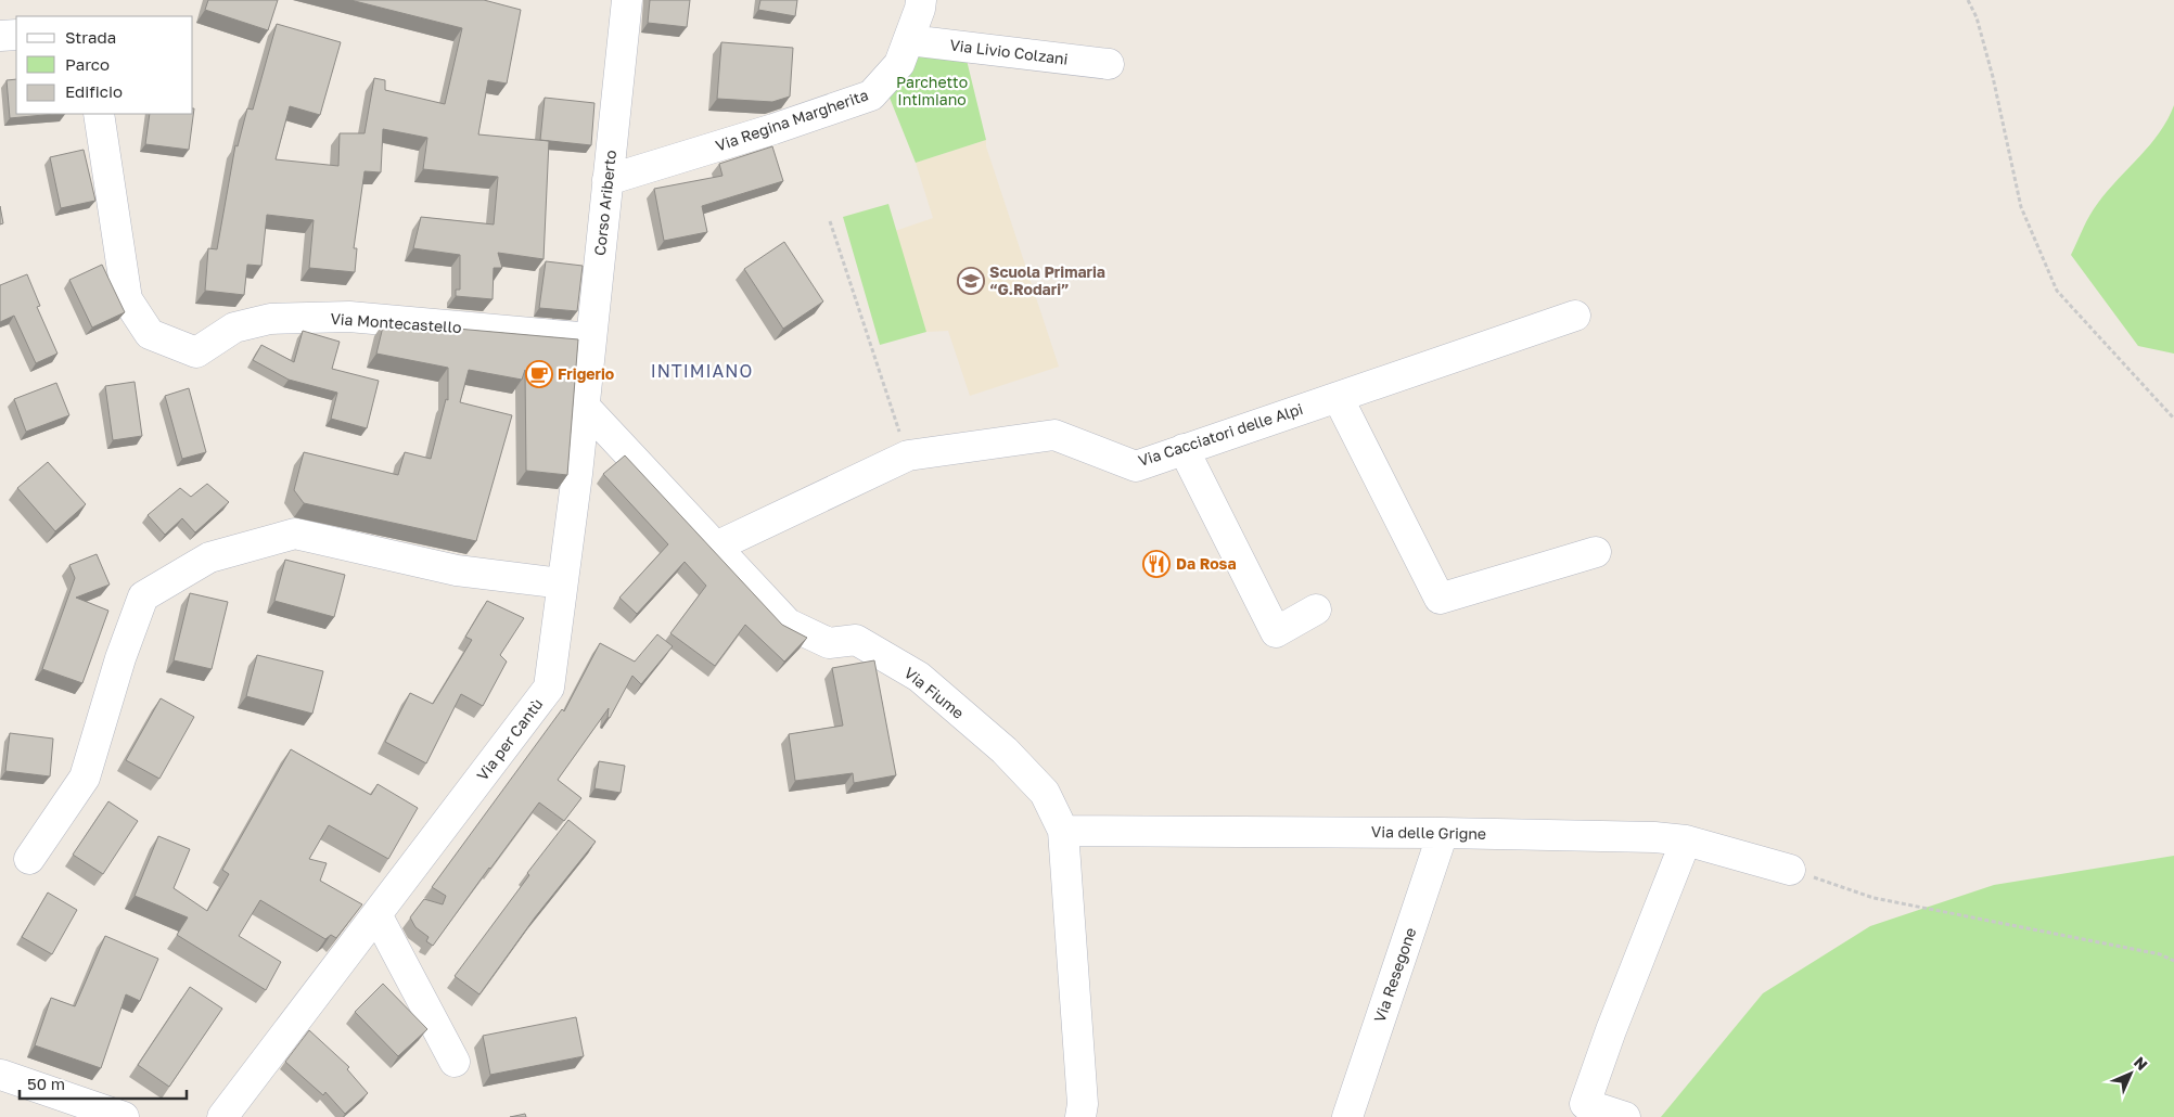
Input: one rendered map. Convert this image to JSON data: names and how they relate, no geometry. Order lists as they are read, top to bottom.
{
  "streets": {
    "street": [
      "Via Livio Colzani",
      "Via Regina Margherita",
      "Corso Ariberto",
      "Via Montecastello",
      "Via Cacciatori delle Alpi",
      "Via Fiume",
      "Via per Cantù",
      "Via delle Grigne",
      "Via Resegone"
    ]
  },
  "crossings": [
    ["Via Livio Colzani", "Via Regina Margherita"],
    ["Via Regina Margherita", "Corso Ariberto"],
    ["Corso Ariberto", "Via Montecastello"],
    ["Corso Ariberto", "Via Fiume"],
    ["Corso Ariberto", "Via per Cantù"],
    ["Via Cacciatori delle Alpi", "Via Fiume"],
    ["Via Fiume", "Via per Cantù"],
    ["Via Fiume", "Via delle Grigne"],
    ["Via delle Grigne", "Via Resegone"]
  ],
  "districts": ["INTIMIANO"],
  "parks": ["Parchetto Intimiano"],
  "places": {
    "school or university": ["Scuola Primaria “G.Rodari”"],
    "cafe": ["Frigerio"],
    "restaurant": ["Da Rosa"]
  },
  "legend": ["Strada", "Parco", "Edificio"],
  "scale_bar": "50 m",
  "north": "top right"
}
